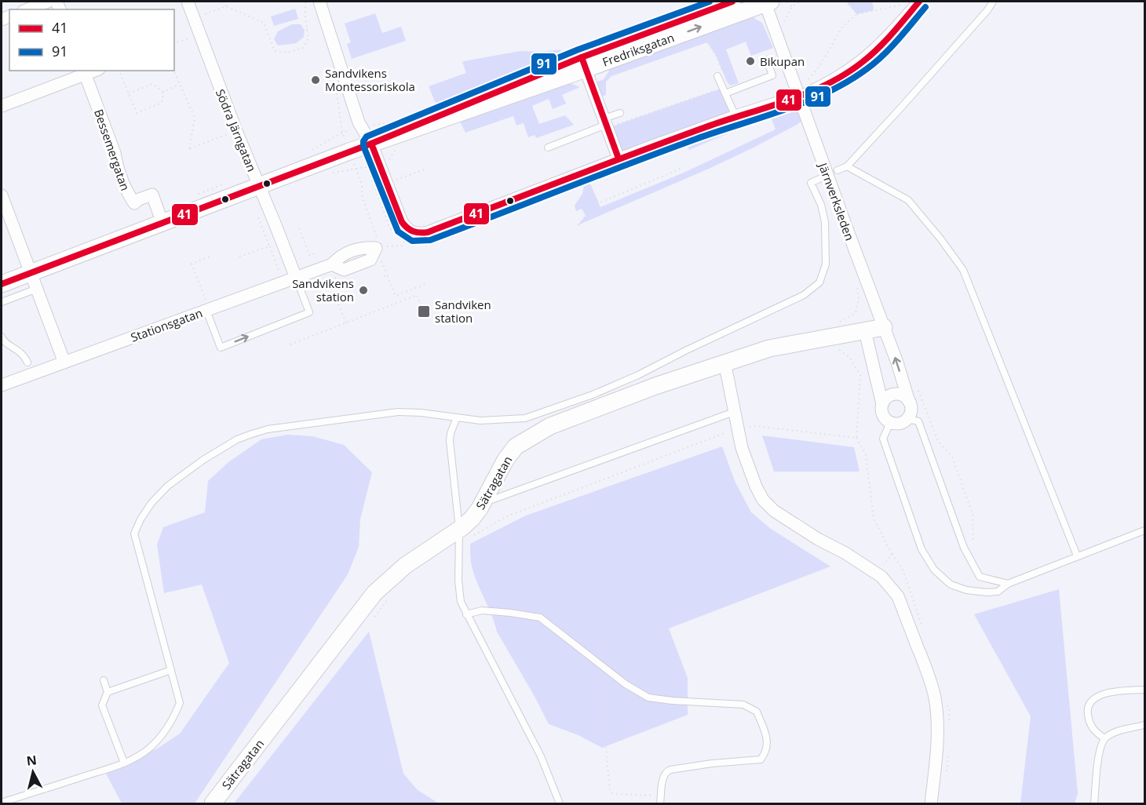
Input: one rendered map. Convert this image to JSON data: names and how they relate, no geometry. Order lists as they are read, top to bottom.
{
  "streets": {
    "street": [
      "Fredriksgatan",
      "Södra Järngatan",
      "Bessemergatan",
      "Järnverksleden",
      "Stationsgatan",
      "Sätragatan"
    ]
  },
  "crossings": [
    ["Fredriksgatan", "Södra Järngatan"],
    ["Fredriksgatan", "Bessemergatan"],
    ["Fredriksgatan", "Järnverksleden"],
    ["Södra Järngatan", "Stationsgatan"],
    ["Järnverksleden", "Sätragatan"]
  ],
  "places": {
    "other": ["Bikupan", "Sandvikens Montessoriskola", "Sandvikens station"],
    "transit": ["Sandviken station"]
  },
  "lines": ["transit line 41", "transit line 91"],
  "legend": ["41", "91"],
  "north": "top"
}
